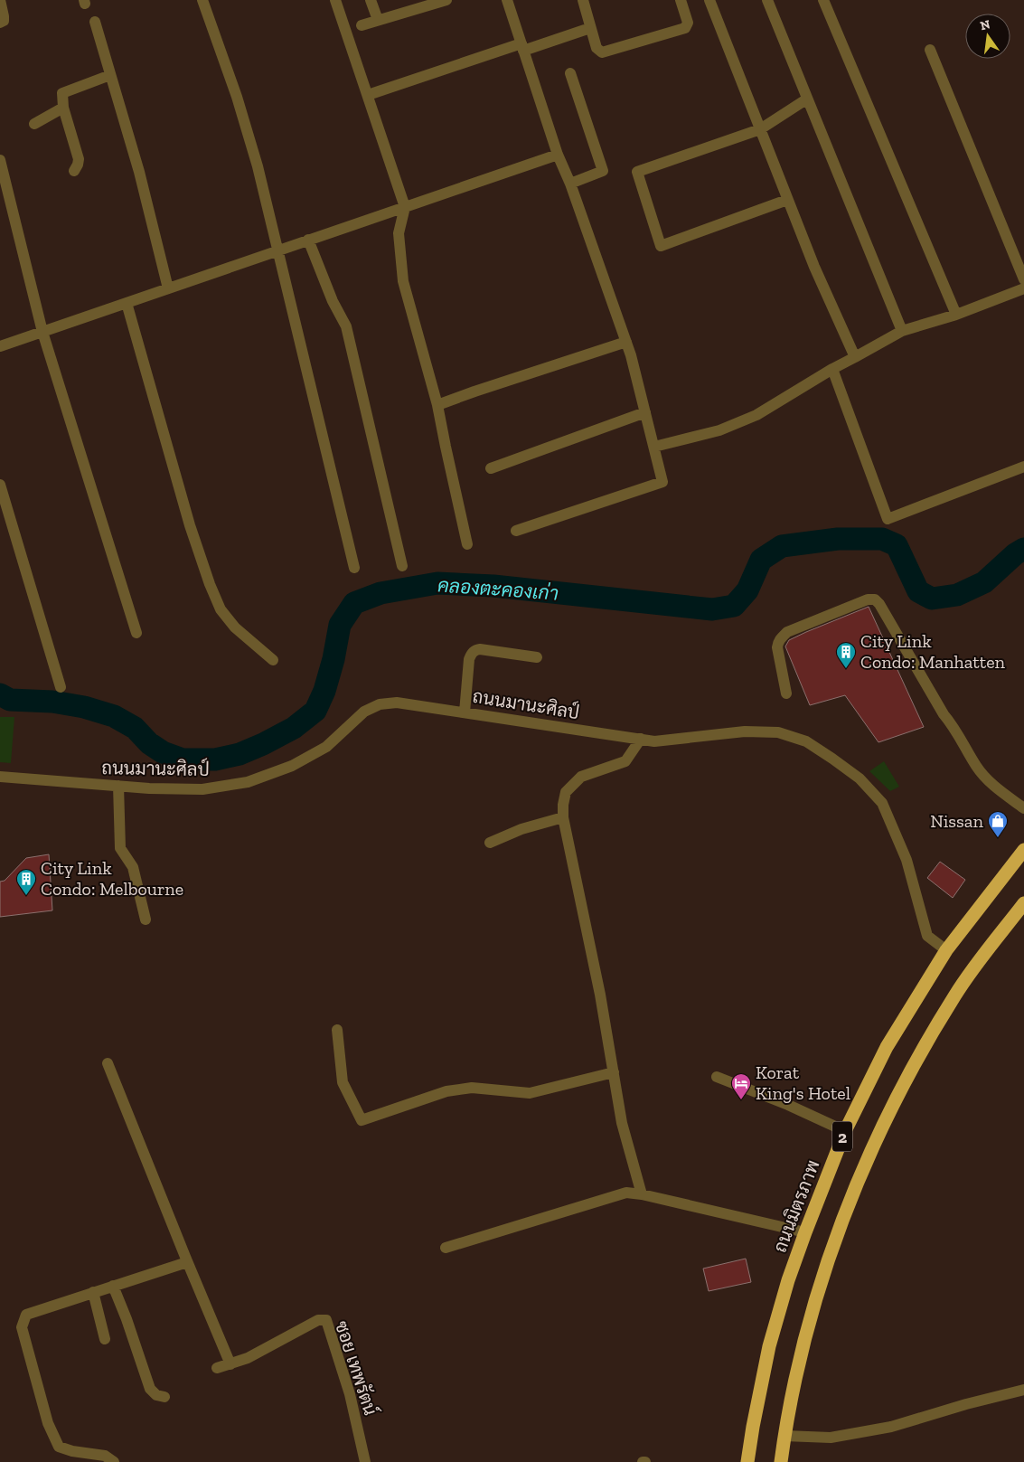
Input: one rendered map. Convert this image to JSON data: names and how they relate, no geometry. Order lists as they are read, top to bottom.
{
  "streets": {
    "highway": ["2", "ถนนมิตรภาพ"],
    "street": ["ถนนมานะศิลป์", "ซอย เทพรัตน์"]
  },
  "crossings": [
    ["ถนนมานะศิลป์", "ถนนมิตรภาพ"]
  ],
  "water": ["คลองตะคองเก่า"],
  "places": {
    "building": ["City Link Condo: Manhatten", "City Link Condo: Melbourne"],
    "shop": ["Nissan"],
    "hotel": ["Korat King's Hotel"]
  },
  "north": "top"
}
